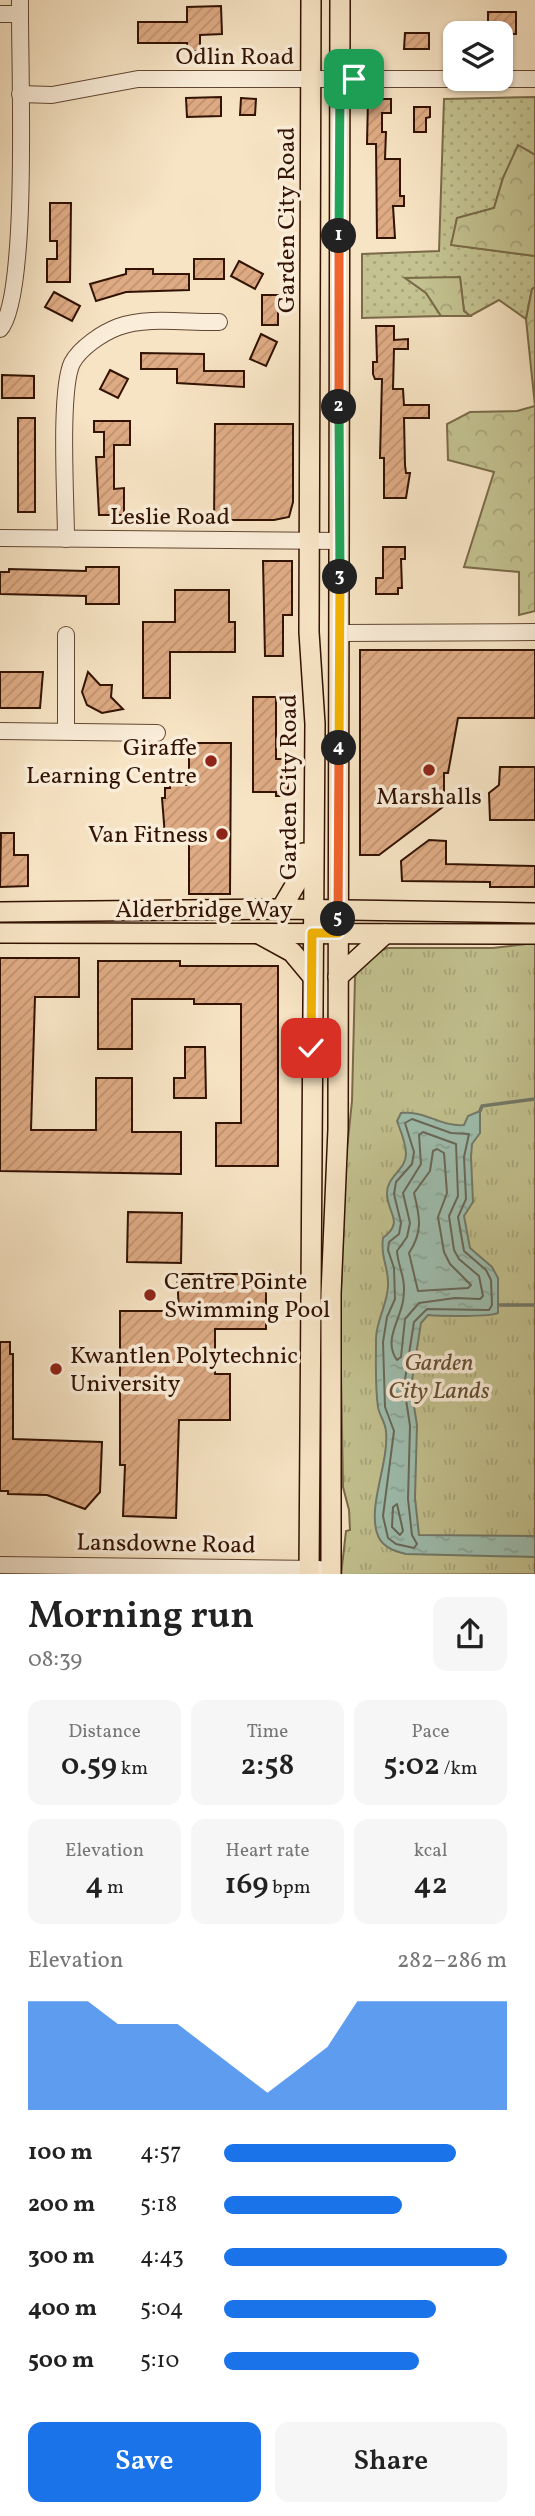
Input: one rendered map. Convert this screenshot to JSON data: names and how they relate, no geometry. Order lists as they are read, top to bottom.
{
  "streets": {
    "main road": ["Garden City Road", "Alderbridge Way"],
    "street": ["Odlin Road", "Leslie Road", "Lansdowne Road"]
  },
  "crossings": [
    ["Odlin Road", "Garden City Road"],
    ["Garden City Road", "Leslie Road"],
    ["Garden City Road", "Alderbridge Way"],
    ["Garden City Road", "Lansdowne Road"]
  ],
  "parks": ["Garden City Lands"],
  "places": [
    "Giraffe Learning Centre",
    "Marshalls",
    "Van Fitness",
    "Centre Pointe Swimming Pool",
    "Kwantlen Polytechnic University"
  ],
  "page": {
    "pins": [
      "1",
      "2",
      "3",
      "4",
      "5"
    ],
    "heading": ["Morning run", "08:39"],
    "stats": [
      ["Distance", "0.59 km"],
      ["Time", "2:58"],
      ["Pace", "5:02 /km"],
      ["Elevation", "4 m"],
      ["Heart rate", "169 bpm"],
      ["kcal", "42"]
    ],
    "chart": ["Elevation", "282–286 m"],
    "list": [
      {
        "name": "100 m",
        "note": "4:57"
      },
      {
        "name": "200 m",
        "note": "5:18"
      },
      {
        "name": "300 m",
        "note": "4:43"
      },
      {
        "name": "400 m",
        "note": "5:04"
      },
      {
        "name": "500 m",
        "note": "5:10"
      }
    ],
    "buttons": ["Save", "Share"]
  }
}
